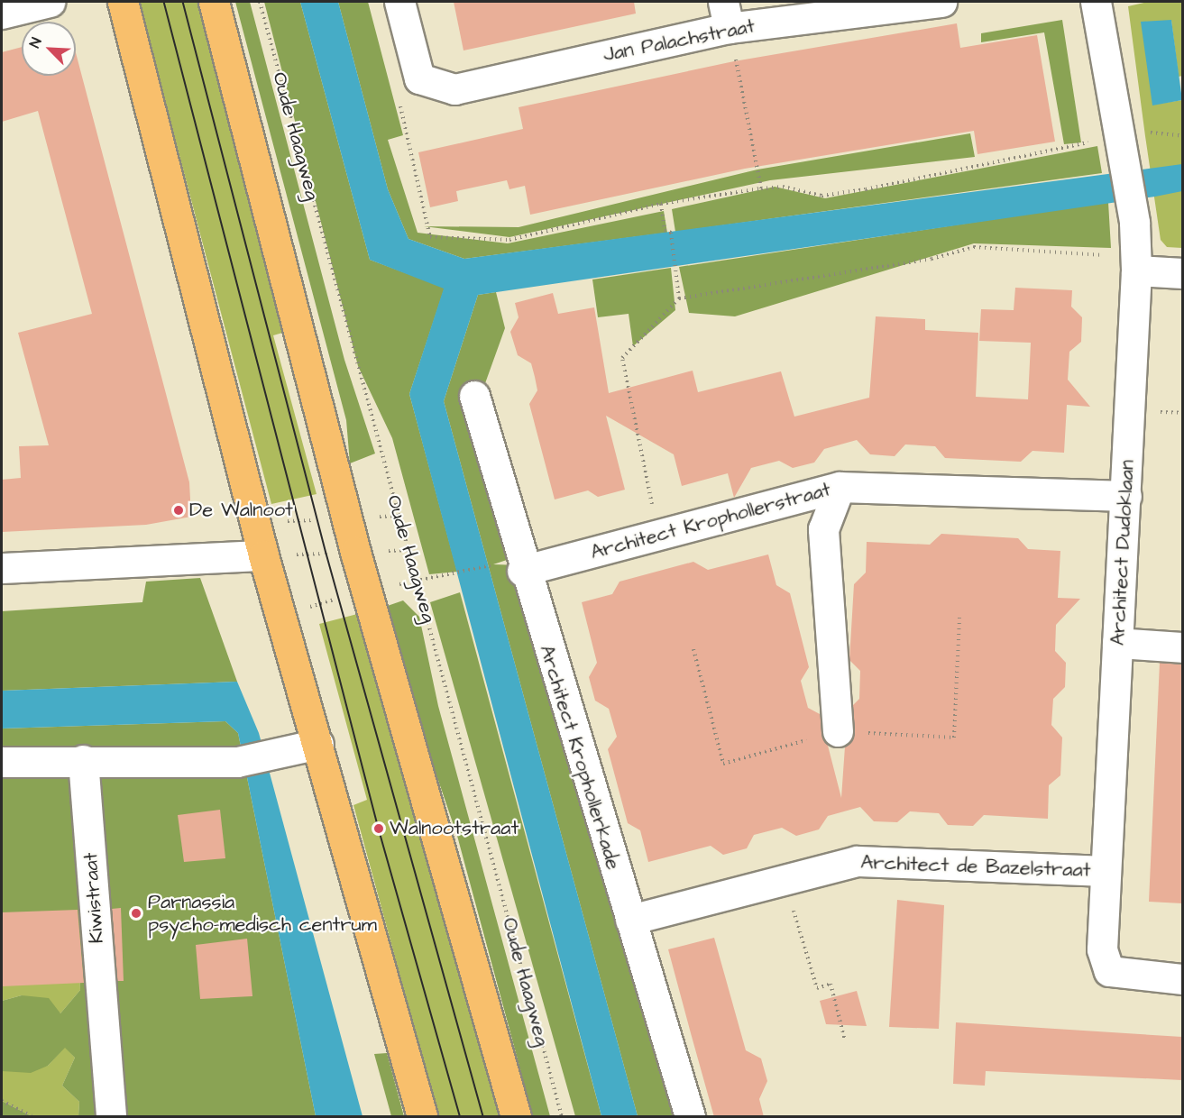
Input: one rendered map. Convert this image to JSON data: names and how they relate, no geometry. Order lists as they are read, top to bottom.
{
  "streets": {
    "street": [
      "Jan Palachstraat",
      "Architect Krophollerstraat",
      "Architect Dudoklaan",
      "Architect Krophollerkade",
      "Architect de Bazelstraat",
      "Kiwistraat"
    ],
    "path": ["Oude Haagweg"]
  },
  "crossings": [
    ["Architect Krophollerstraat", "Architect Dudoklaan"],
    ["Architect Krophollerstraat", "Architect Krophollerkade"],
    ["Architect Dudoklaan", "Architect de Bazelstraat"],
    ["Architect Krophollerkade", "Architect de Bazelstraat"]
  ],
  "places": ["De Walnoot", "Walnootstraat", "Parnassia psycho-medisch centrum"],
  "north": "top left"
}
